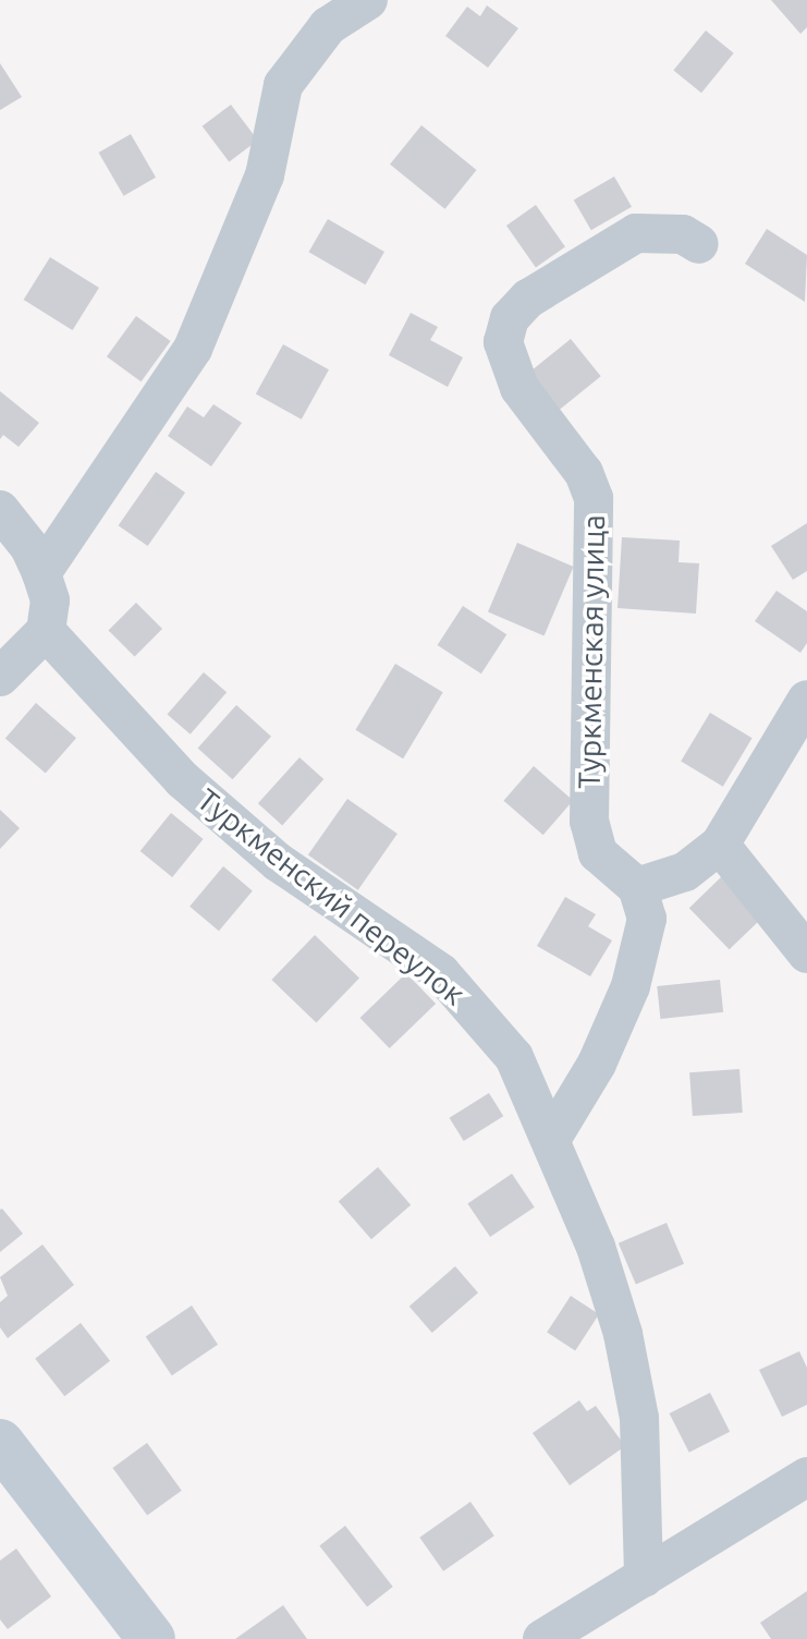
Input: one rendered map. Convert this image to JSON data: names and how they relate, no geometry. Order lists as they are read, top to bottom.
{
  "streets": {
    "street": ["Туркменская улица", "Туркменский переулок"]
  }
}
